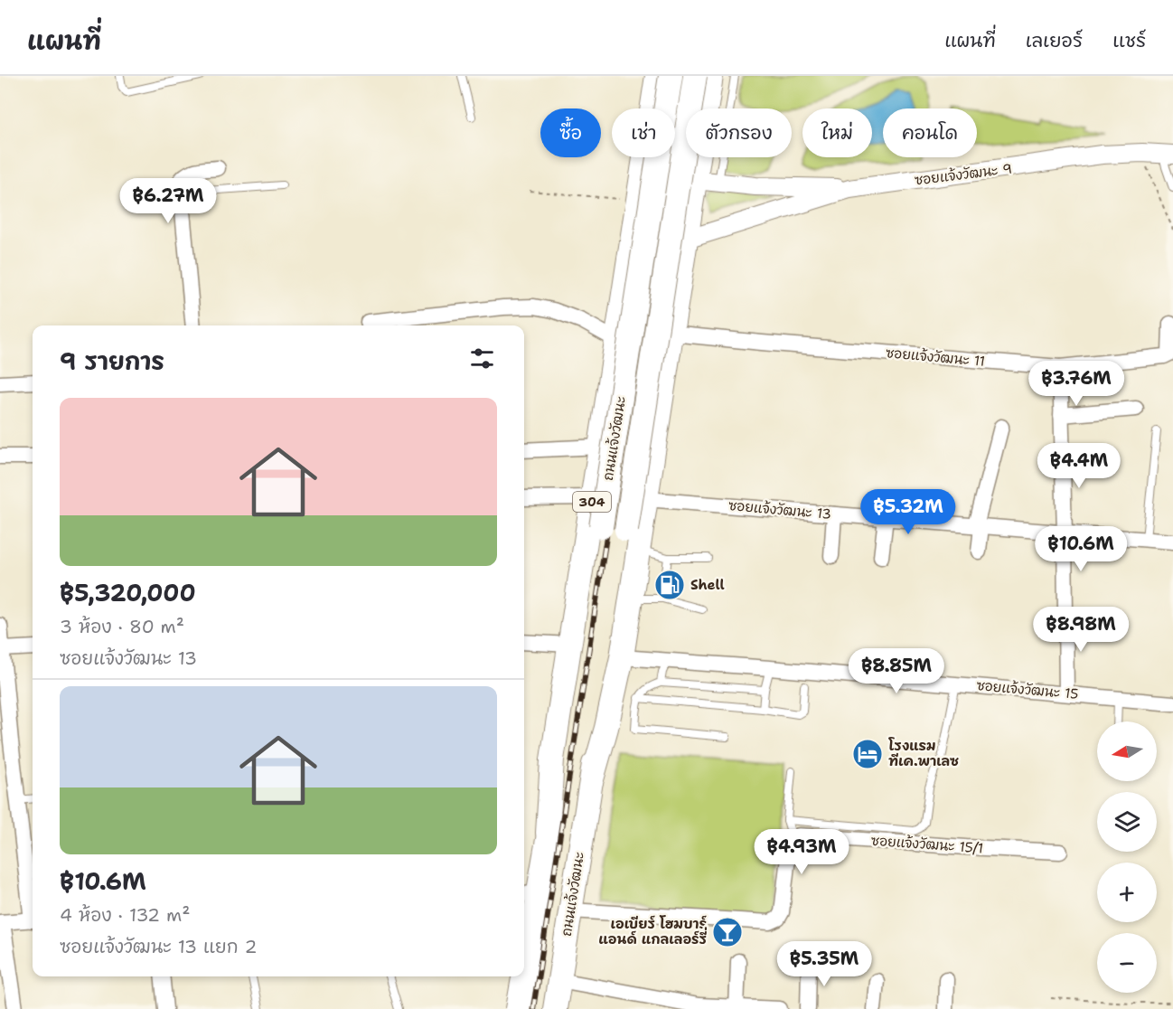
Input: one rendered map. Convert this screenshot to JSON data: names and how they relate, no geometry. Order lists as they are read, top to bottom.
{
  "streets": {
    "main road": ["ถนนแจ้งวัฒนะ", "304"],
    "street": [
      "ซอยแจ้งวัฒนะ 9",
      "ซอยแจ้งวัฒนะ 11",
      "ซอยแจ้งวัฒนะ 13",
      "ซอยแจ้งวัฒนะ 15",
      "ซอยแจ้งวัฒนะ 15/1"
    ]
  },
  "crossings": [
    ["ซอยแจ้งวัฒนะ 9", "ถนนแจ้งวัฒนะ"],
    ["ซอยแจ้งวัฒนะ 11", "ถนนแจ้งวัฒนะ"],
    ["ถนนแจ้งวัฒนะ", "ซอยแจ้งวัฒนะ 13"],
    ["ถนนแจ้งวัฒนะ", "ซอยแจ้งวัฒนะ 15"]
  ],
  "places": {
    "fuel station": ["Shell"],
    "hotel": ["โรงแรม ทีเค.พาเลซ"],
    "bar": ["เอเบียร์ โฮมบาร์ แอนด์ แกลเลอร์รี่"]
  },
  "north": "left",
  "page": {
    "header": "แผนที่",
    "nav": ["แผนที่", "เลเยอร์", "แชร์"],
    "chip": [
      "ซื้อ",
      "เช่า",
      "ตัวกรอง",
      "ใหม่",
      "คอนโด"
    ],
    "price": [
      "฿6.27M",
      "฿3.76M",
      "฿4.4M",
      "฿5.32M",
      "฿10.6M",
      "฿8.98M",
      "฿8.85M",
      "฿4.93M",
      "฿5.35M"
    ],
    "heading": "9 รายการ",
    "list": [
      {
        "name": "฿5,320,000",
        "note": "3 ห้อง · 80 m² · ซอยแจ้งวัฒนะ 13"
      },
      {
        "name": "฿10.6M",
        "note": "4 ห้อง · 132 m² · ซอยแจ้งวัฒนะ 13 แยก 2"
      }
    ],
    "map_buttons": ["+", "−"]
  }
}
